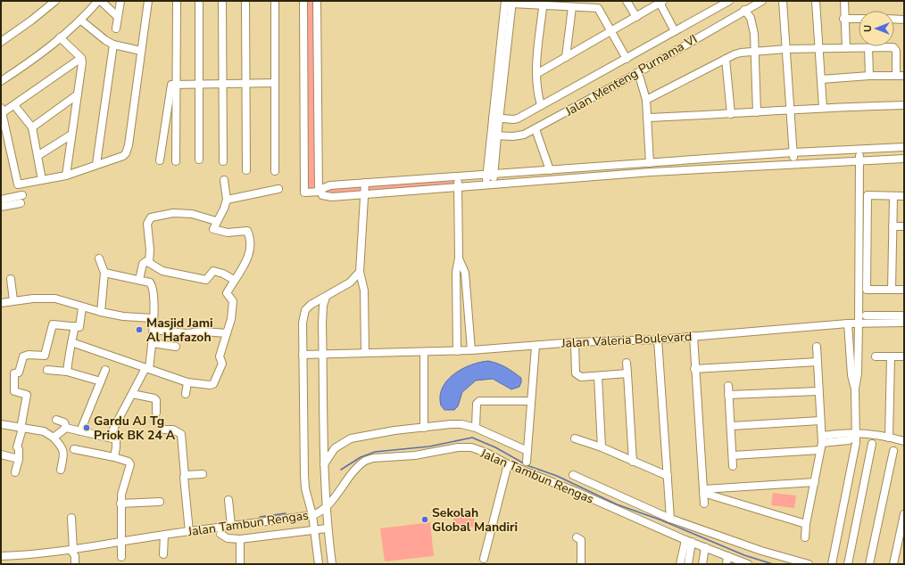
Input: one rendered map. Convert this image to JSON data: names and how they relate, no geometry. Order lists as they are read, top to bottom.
{
  "streets": {
    "street": ["Jalan Menteng Purnama VI", "Jalan Valeria Boulevard", "Jalan Tambun Rengas"]
  },
  "places": ["Masjid Jami Al Hafazoh", "Gardu AJ Tg Priok BK 24 A", "Sekolah Global Mandiri"],
  "north": "left"
}
